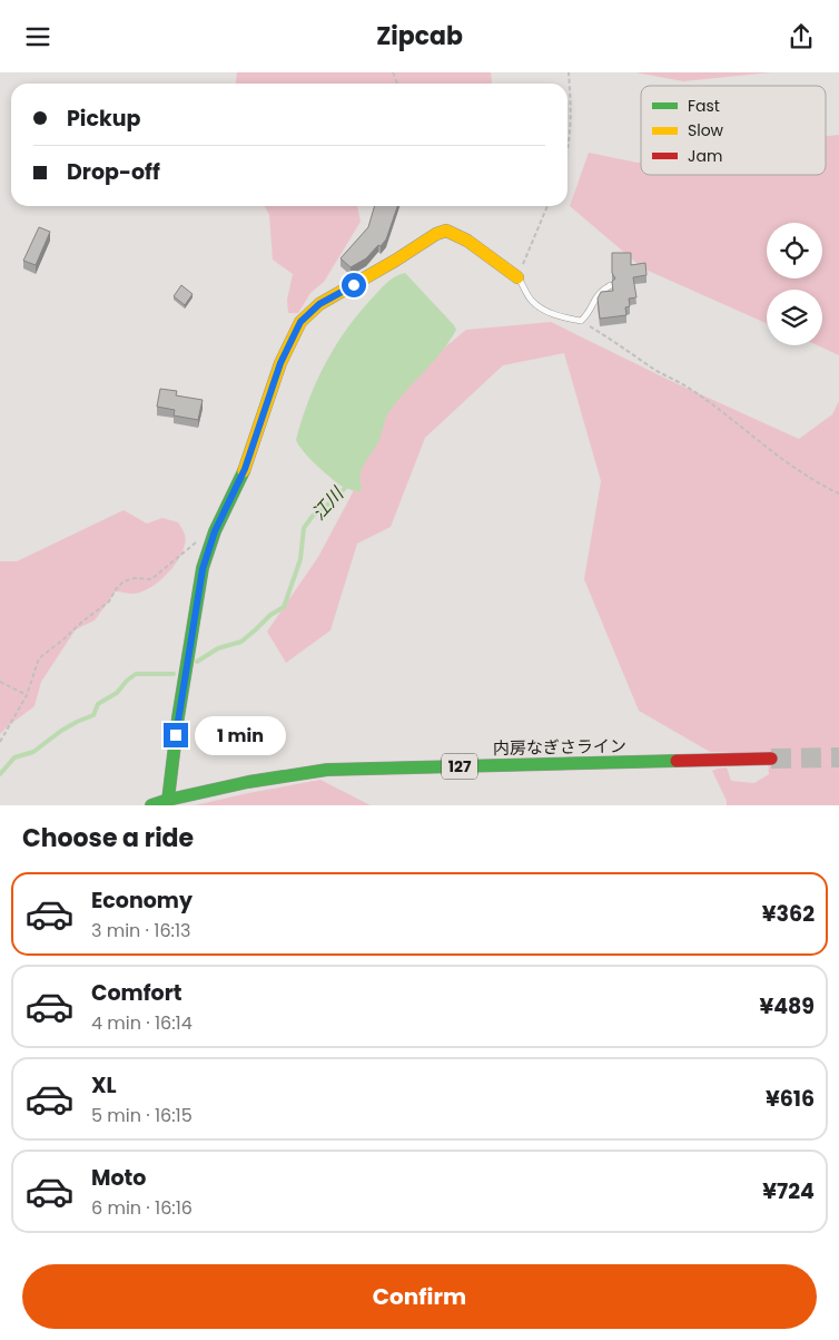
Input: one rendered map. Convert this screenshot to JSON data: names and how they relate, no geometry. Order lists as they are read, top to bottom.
{
  "streets": {
    "main road": ["内房なぎさライン", "127"]
  },
  "water": ["江川"],
  "legend": ["Fast", "Slow", "Jam"],
  "page": {
    "header": "Zipcab",
    "banner": ["Pickup", "Drop-off"],
    "bubble": "1 min",
    "heading": "Choose a ride",
    "list": [
      {
        "name": "Economy",
        "note": "3 min · 16:13",
        "value": "¥362"
      },
      {
        "name": "Comfort",
        "note": "4 min · 16:14",
        "value": "¥489"
      },
      {
        "name": "XL",
        "note": "5 min · 16:15",
        "value": "¥616"
      },
      {
        "name": "Moto",
        "note": "6 min · 16:16",
        "value": "¥724"
      }
    ],
    "buttons": "Confirm"
  }
}
